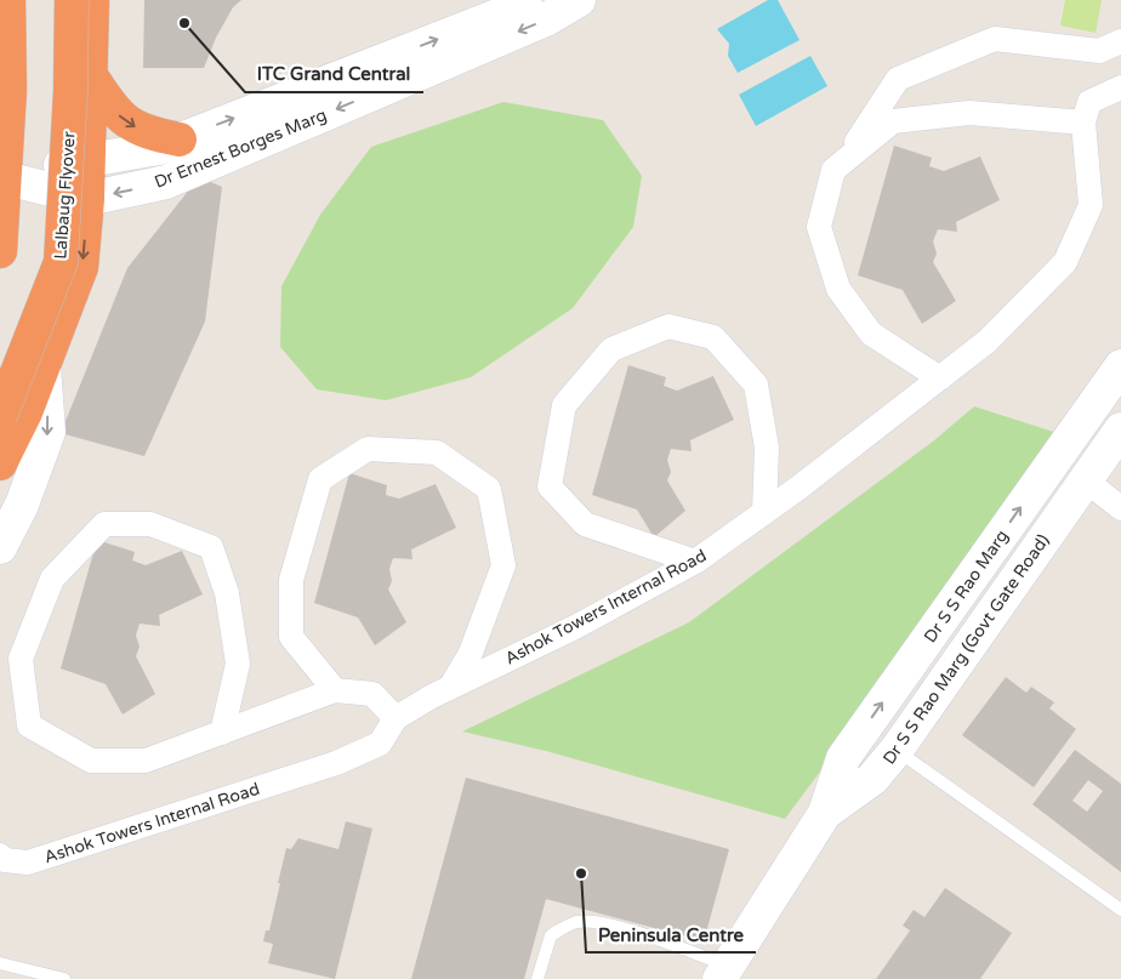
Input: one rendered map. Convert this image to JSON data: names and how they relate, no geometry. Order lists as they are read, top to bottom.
{
  "streets": {
    "highway": ["Lalbaug Flyover"],
    "main road": ["Dr Ernest Borges Marg", "Dr S S Rao Marg", "Dr S S Rao Marg (Govt Gate Road)"],
    "street": ["Ashok Towers Internal Road"]
  },
  "crossings": [
    ["Dr S S Rao Marg", "Dr S S Rao Marg (Govt Gate Road)"]
  ],
  "one_way": ["Dr S S Rao Marg"],
  "places": ["ITC Grand Central", "Peninsula Centre"]
}
